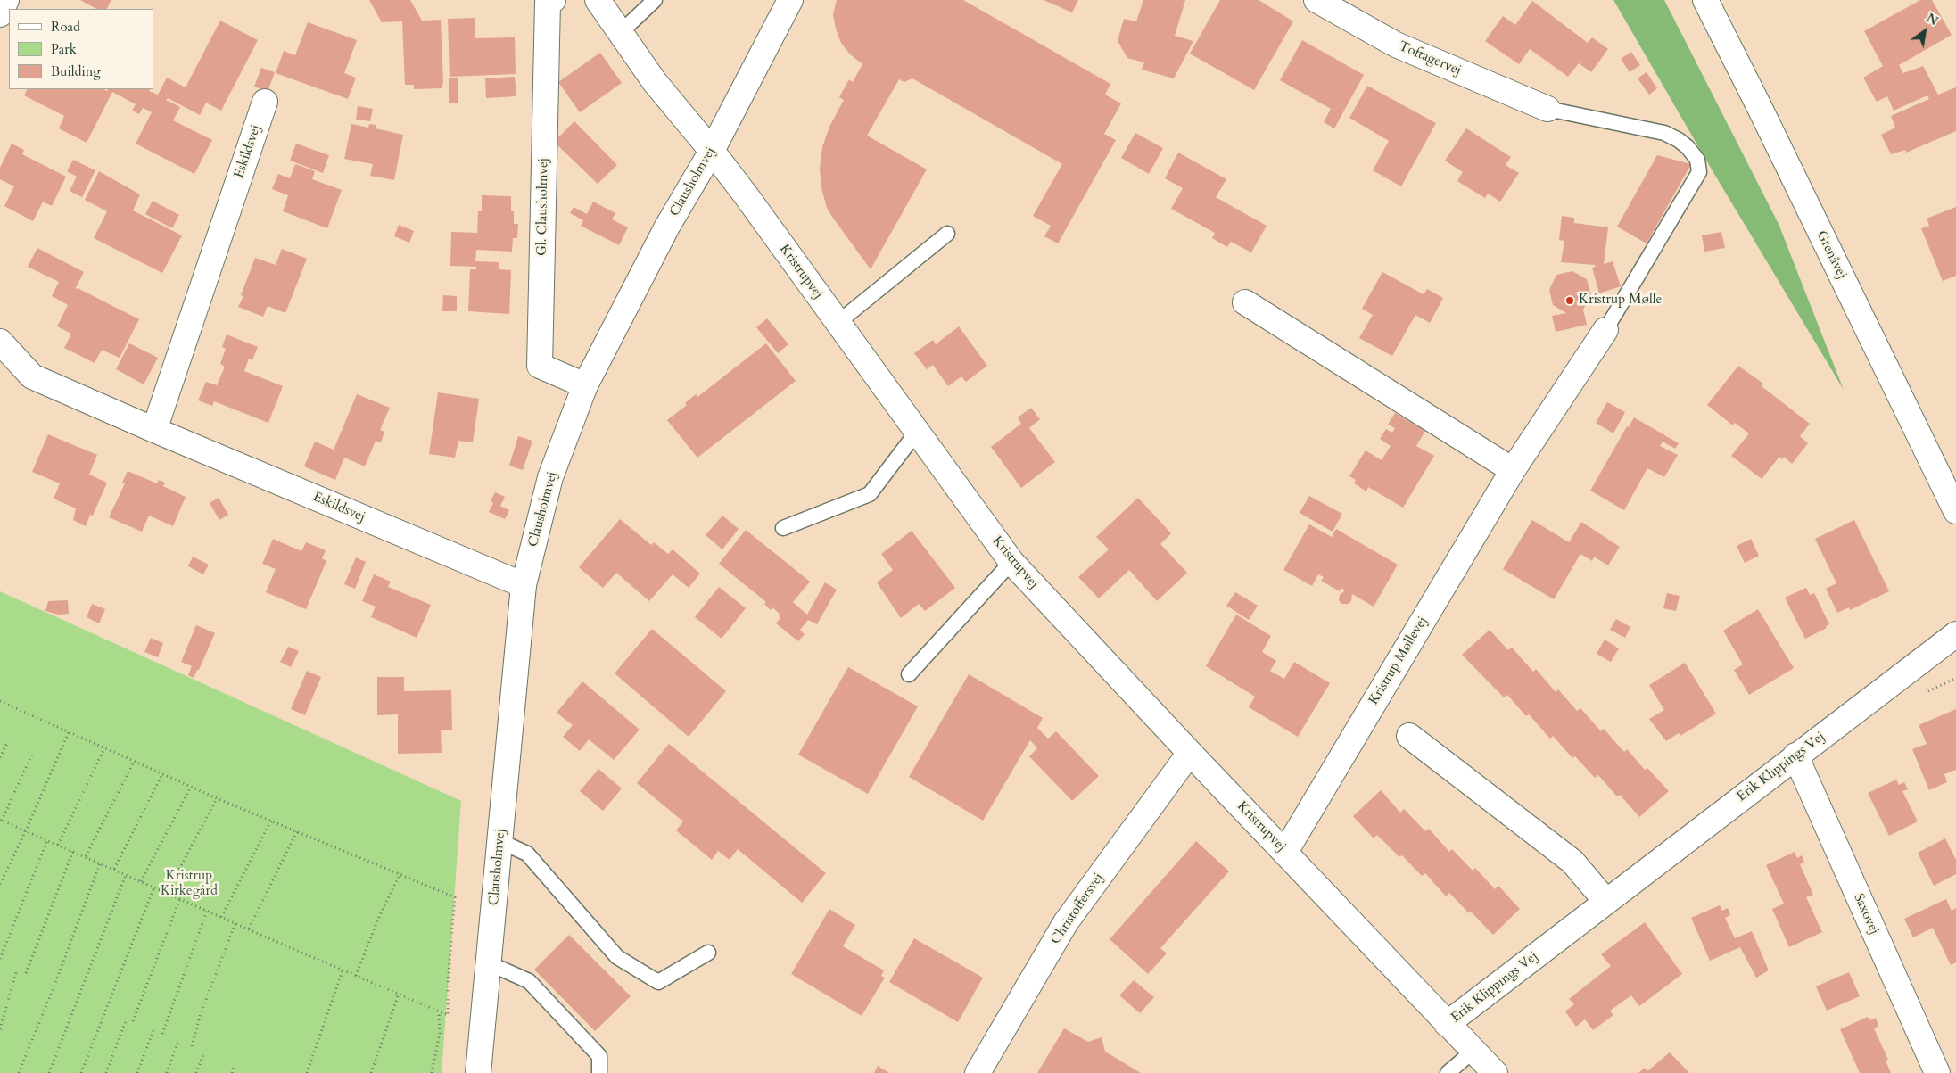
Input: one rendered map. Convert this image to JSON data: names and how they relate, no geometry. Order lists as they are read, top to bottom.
{
  "streets": {
    "street": [
      "Toftagervej",
      "Eskildsvej",
      "Clausholmvej",
      "Gl. Clausholmvej",
      "Grenåvej",
      "Kristrupvej",
      "Kristrup Møllevej",
      "Erik Klippings Vej",
      "Christoffersvej",
      "Saxovej"
    ]
  },
  "crossings": [
    ["Eskildsvej", "Clausholmvej"],
    ["Clausholmvej", "Gl. Clausholmvej"],
    ["Clausholmvej", "Kristrupvej"],
    ["Kristrupvej", "Kristrup Møllevej"],
    ["Kristrupvej", "Erik Klippings Vej"],
    ["Kristrupvej", "Christoffersvej"],
    ["Erik Klippings Vej", "Saxovej"]
  ],
  "parks": ["Kristrup Kirkegård"],
  "places": ["Kristrup Mølle"],
  "legend": ["Road", "Park", "Building"],
  "north": "top right"
}
